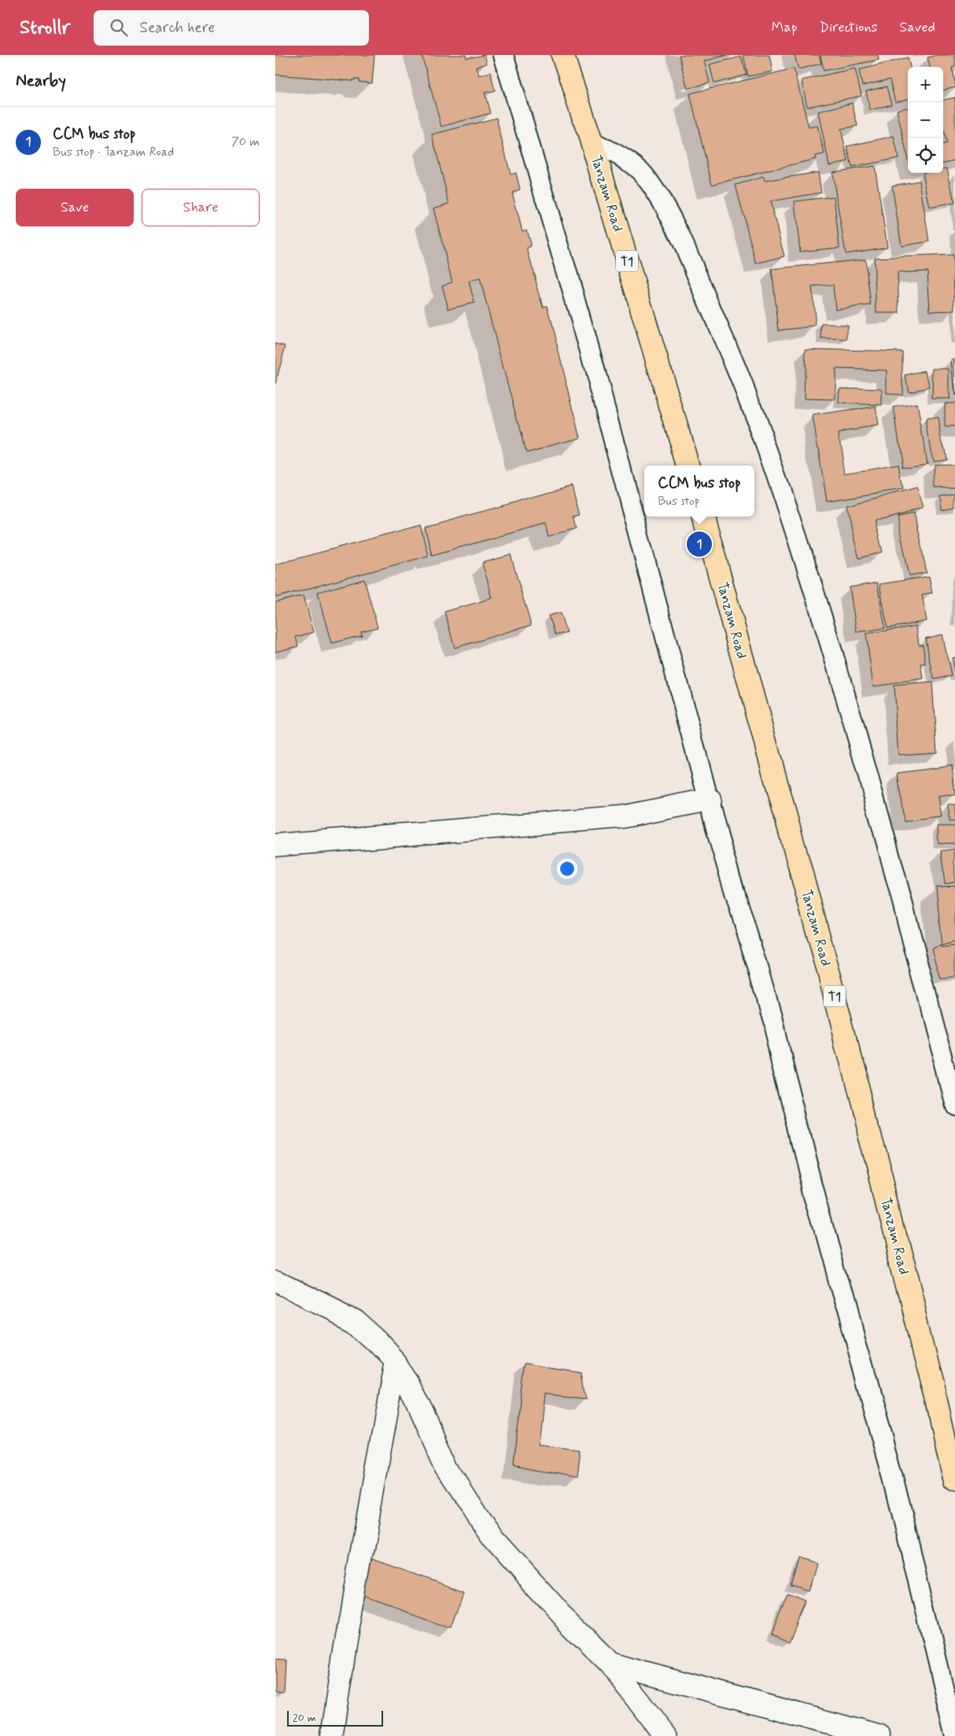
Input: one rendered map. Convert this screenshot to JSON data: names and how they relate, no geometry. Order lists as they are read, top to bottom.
{
  "streets": {
    "highway": ["Tanzam Road", "T1"]
  },
  "scale_bar": "20 m",
  "page": {
    "header": "Strollr",
    "search": "Search here",
    "nav": ["Map", "Directions", "Saved"],
    "heading": "Nearby",
    "map_buttons": ["+", "−"],
    "list": [
      {
        "mark": "1",
        "name": "CCM bus stop",
        "note": "Bus stop · Tanzam Road",
        "value": "70 m"
      }
    ],
    "buttons": ["Save", "Share"],
    "popup": ["CCM bus stop", "Bus stop"],
    "pins": "1",
    "scale": "20 m"
  }
}
